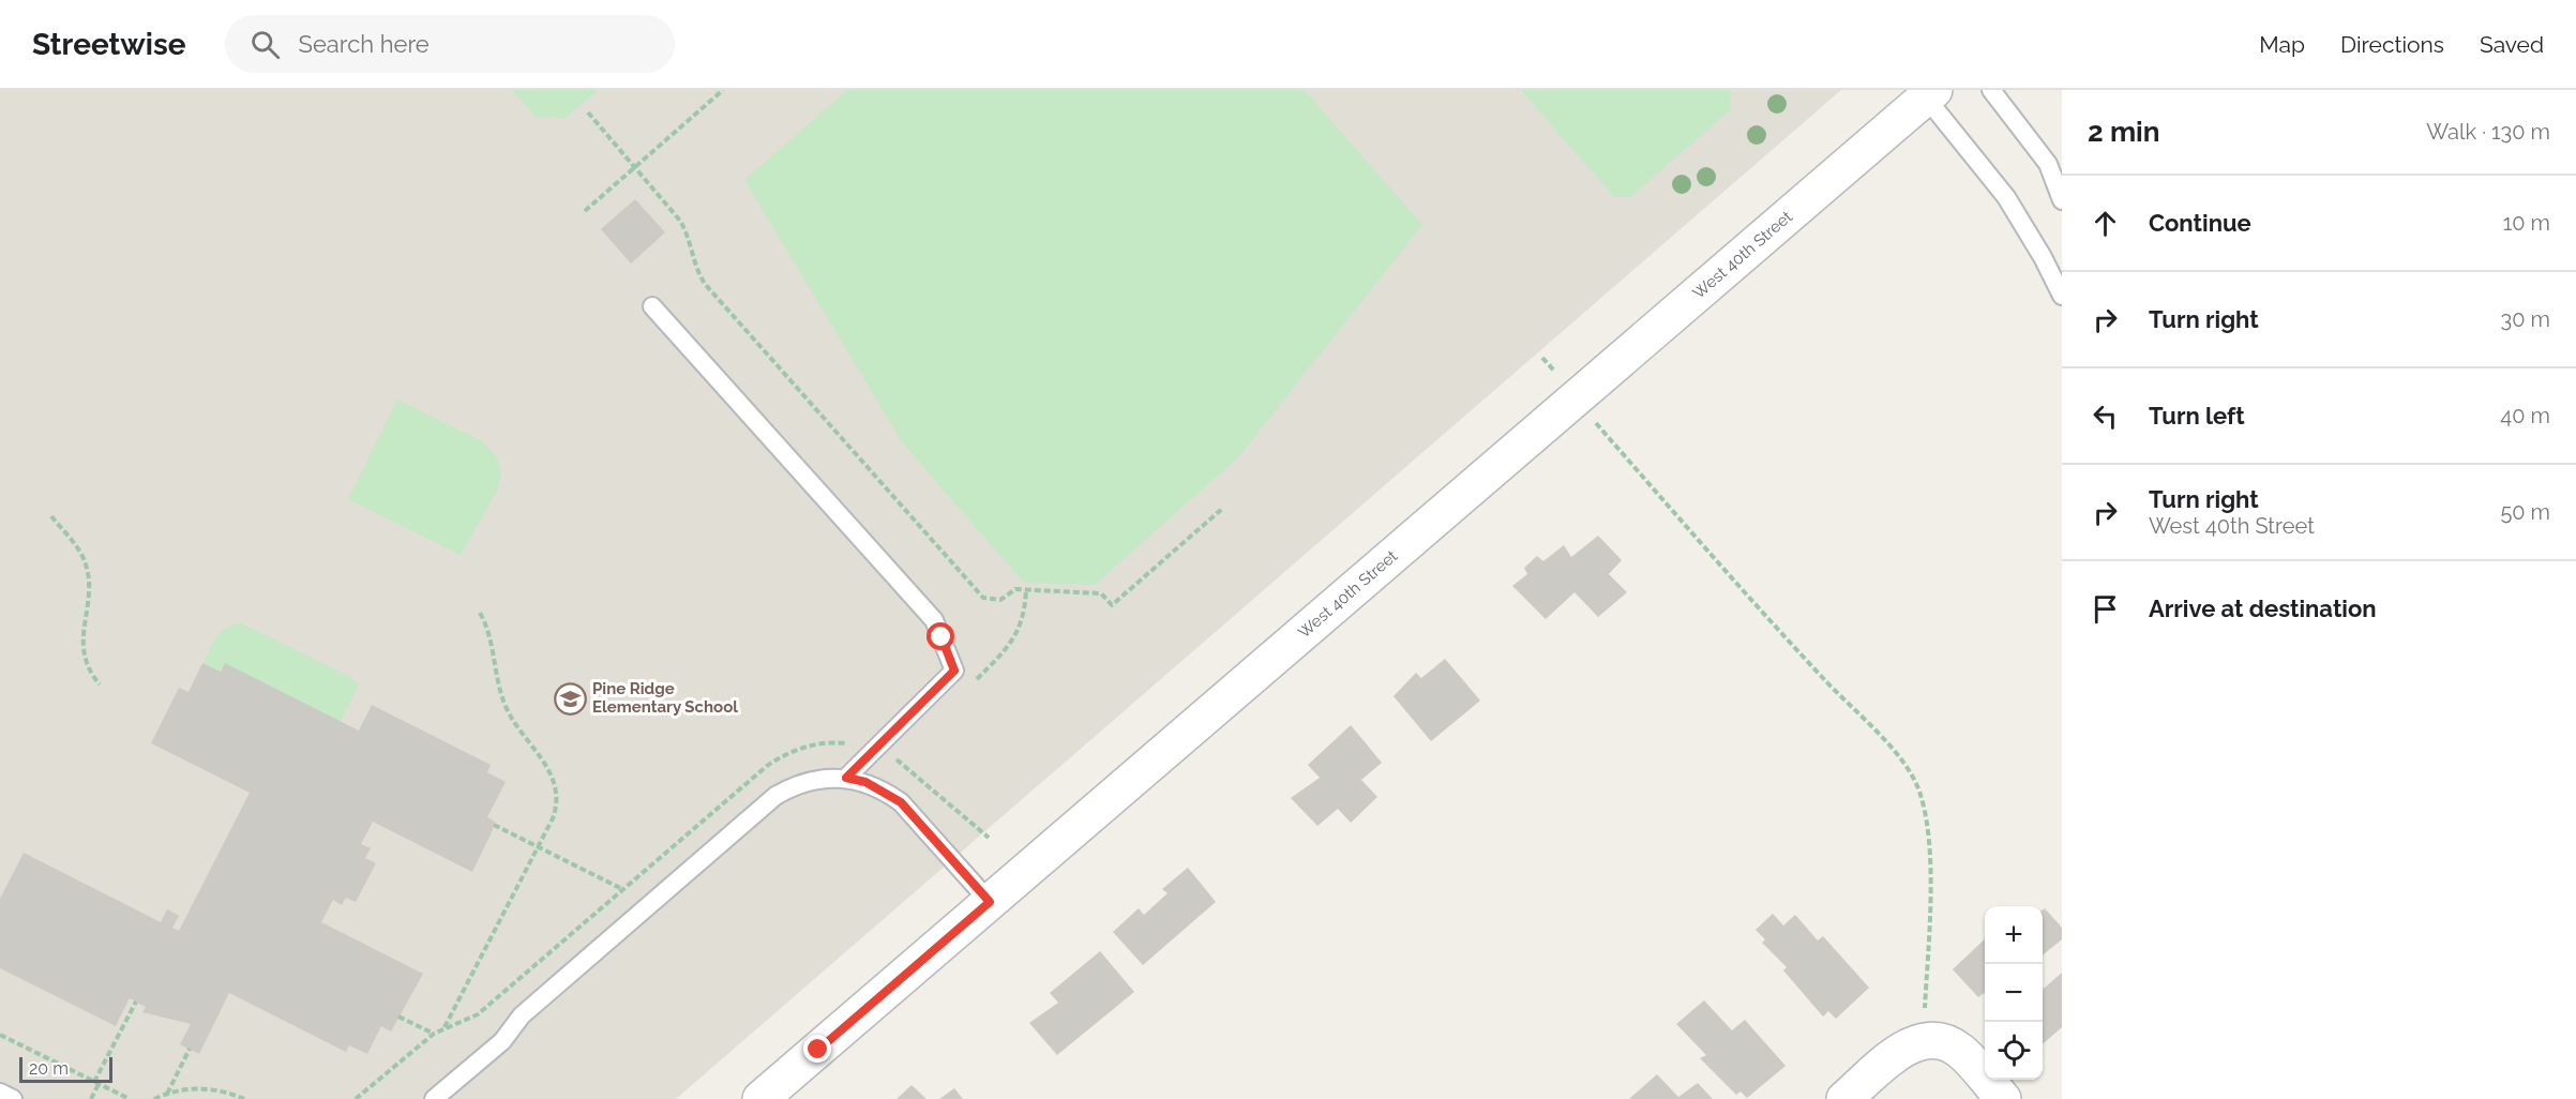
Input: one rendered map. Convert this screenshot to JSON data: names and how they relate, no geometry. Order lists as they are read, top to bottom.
{
  "streets": {
    "street": ["West 40th Street"]
  },
  "places": {
    "school or university": ["Pine Ridge Elementary School"]
  },
  "scale_bar": "20 m",
  "page": {
    "header": "Streetwise",
    "search": "Search here",
    "nav": ["Map", "Directions", "Saved"],
    "heading": ["2 min", "Walk · 130 m"],
    "list": [
      ["Continue", "10 m"],
      ["Turn right", "30 m"],
      ["Turn left", "40 m"],
      ["Turn right", "West 40th Street", "50 m"],
      "Arrive at destination"
    ],
    "map_buttons": ["+", "−"],
    "scale": "20 m"
  }
}
